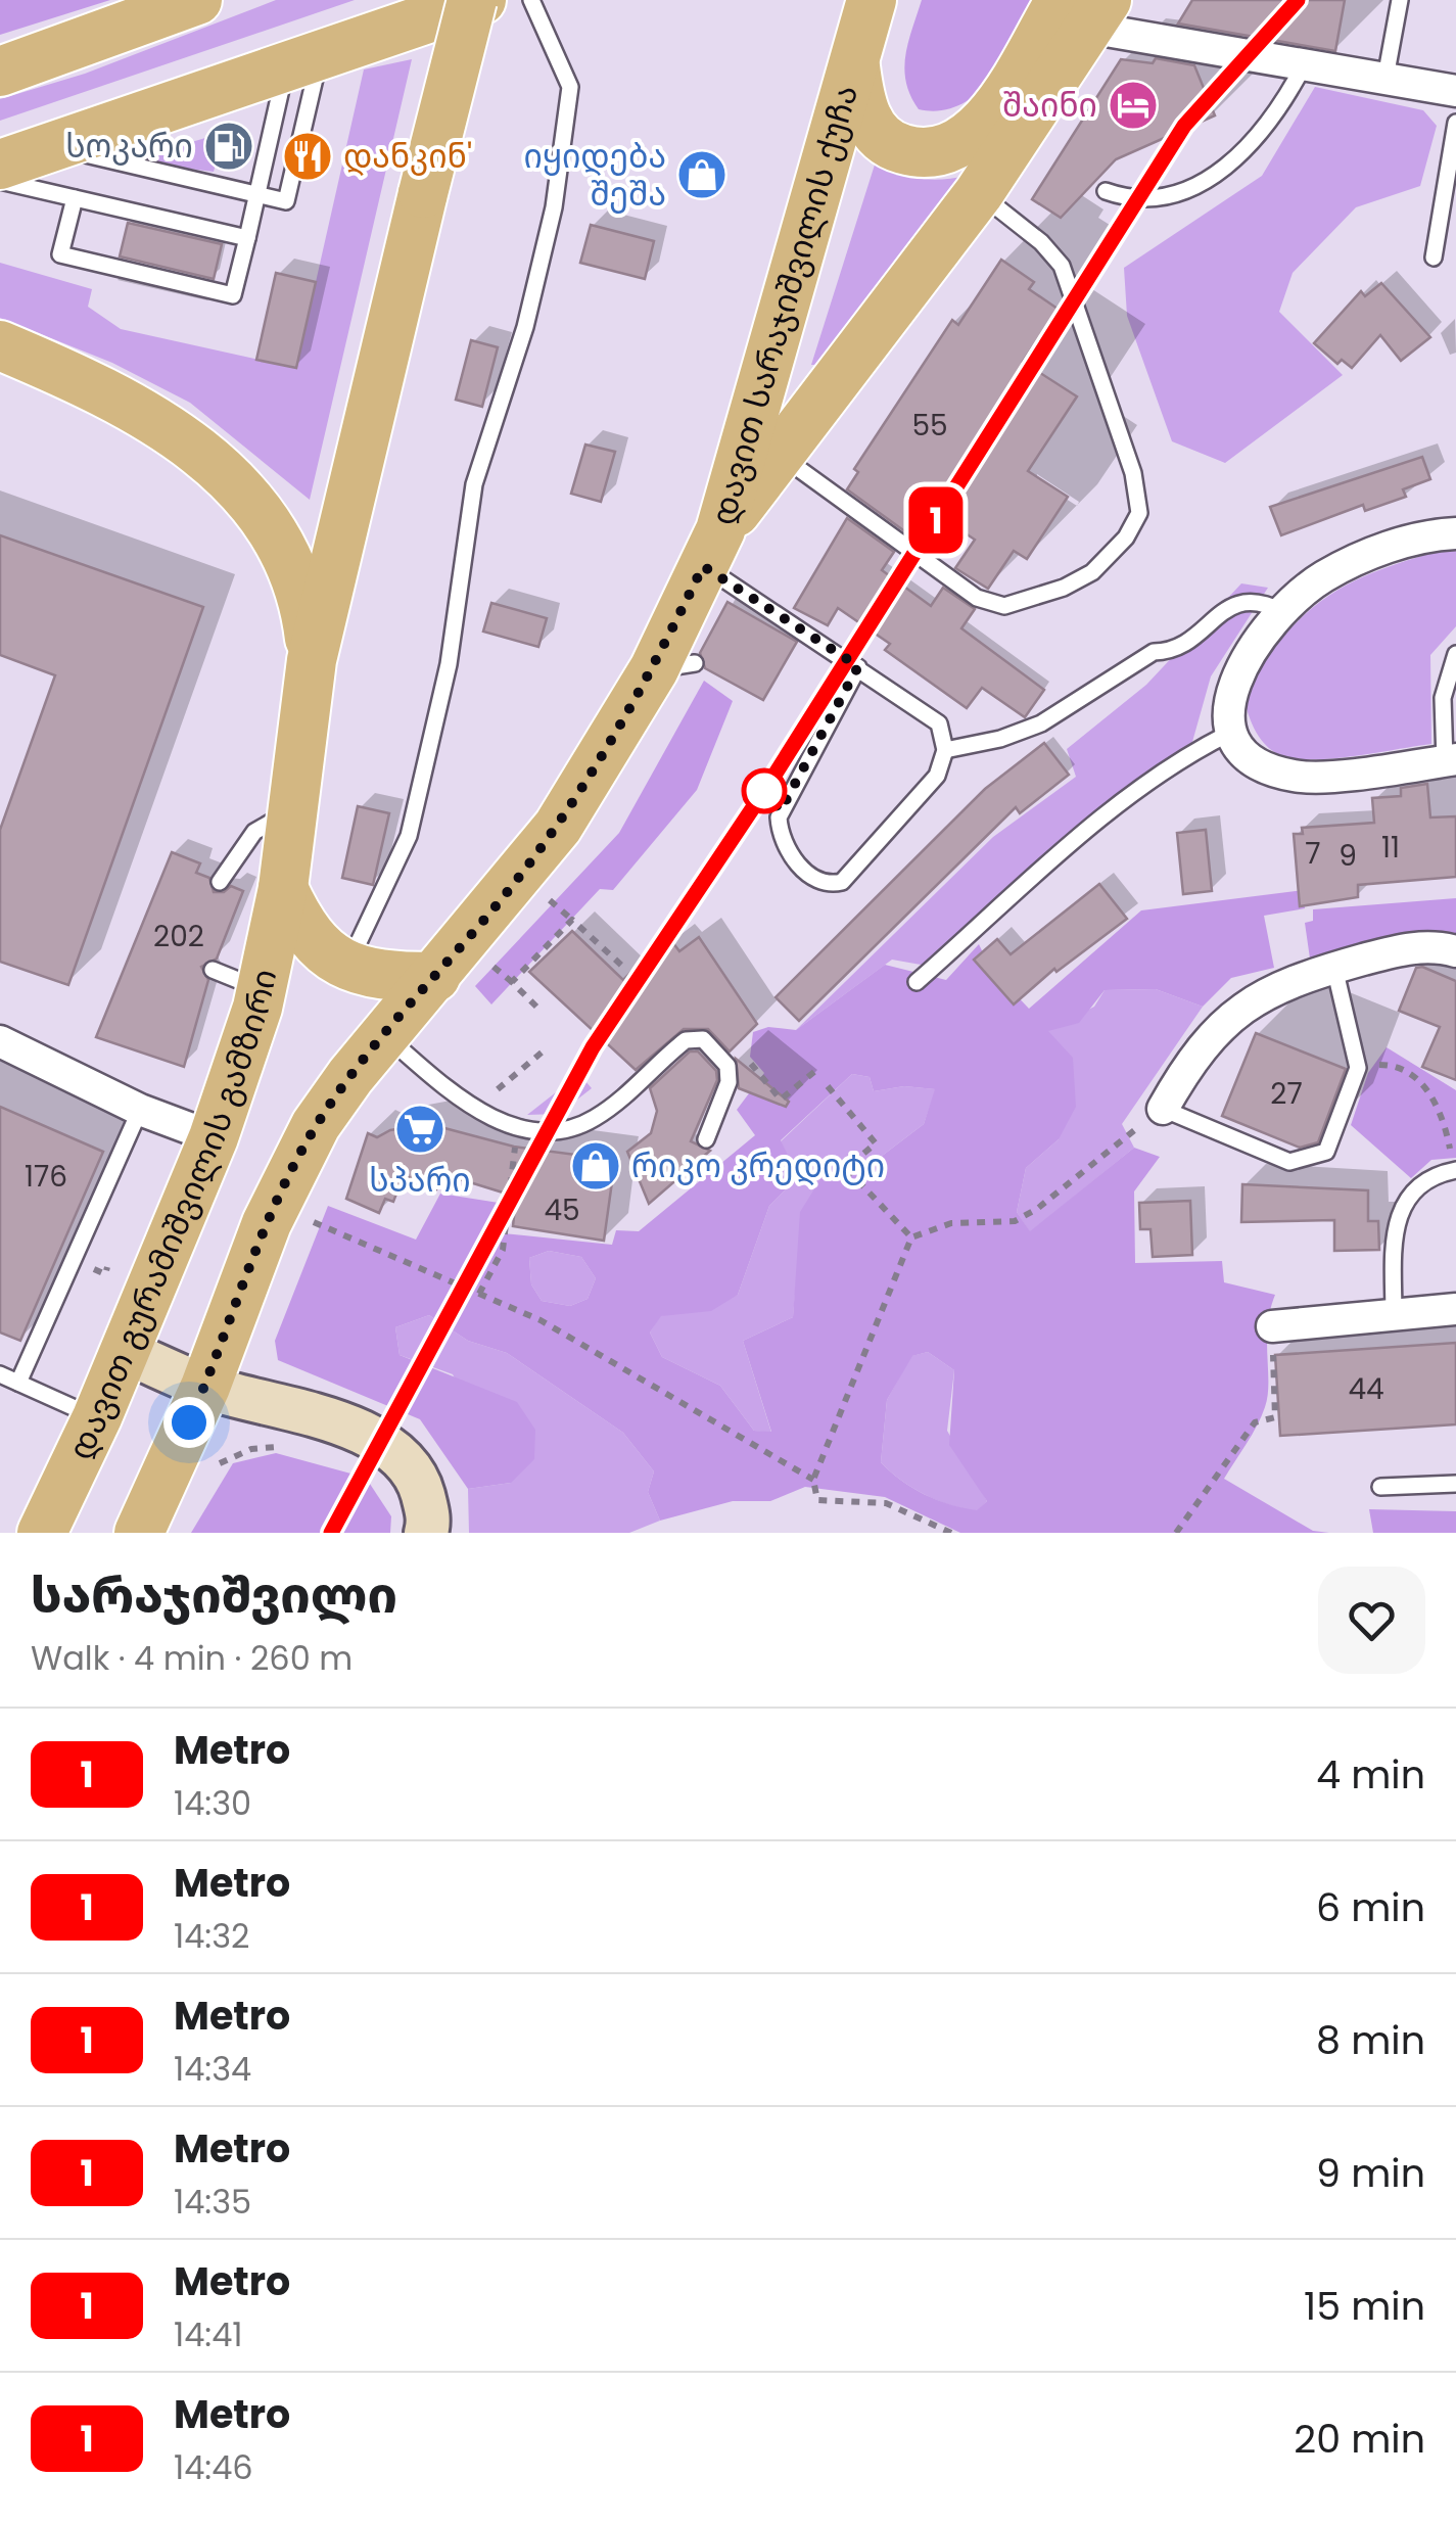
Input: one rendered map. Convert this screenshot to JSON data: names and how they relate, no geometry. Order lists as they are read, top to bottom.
{
  "streets": {
    "main road": ["დავით სარაჯიშვილის ქუჩა", "დავით გურამიშვილის გამზირი"]
  },
  "places": {
    "hotel": ["შაინი"],
    "fuel station": ["სოკარი"],
    "restaurant": ["დანკინ'"],
    "shop": ["იყიდება შეშა", "რიკო კრედიტი"],
    "supermarket": ["სპარი"]
  },
  "lines": ["metro line 1"],
  "house_numbers": [
    "55",
    "11",
    "7",
    "9",
    "202",
    "27",
    "176",
    "45",
    "44"
  ],
  "page": {
    "on_map": "1",
    "heading": ["სარაჯიშვილი", "Walk · 4 min · 260 m"],
    "list": [
      {
        "mark": "1",
        "name": "Metro",
        "note": "14:30",
        "value": "4 min"
      },
      {
        "mark": "1",
        "name": "Metro",
        "note": "14:32",
        "value": "6 min"
      },
      {
        "mark": "1",
        "name": "Metro",
        "note": "14:34",
        "value": "8 min"
      },
      {
        "mark": "1",
        "name": "Metro",
        "note": "14:35",
        "value": "9 min"
      },
      {
        "mark": "1",
        "name": "Metro",
        "note": "14:41",
        "value": "15 min"
      },
      {
        "mark": "1",
        "name": "Metro",
        "note": "14:46",
        "value": "20 min"
      }
    ]
  }
}
